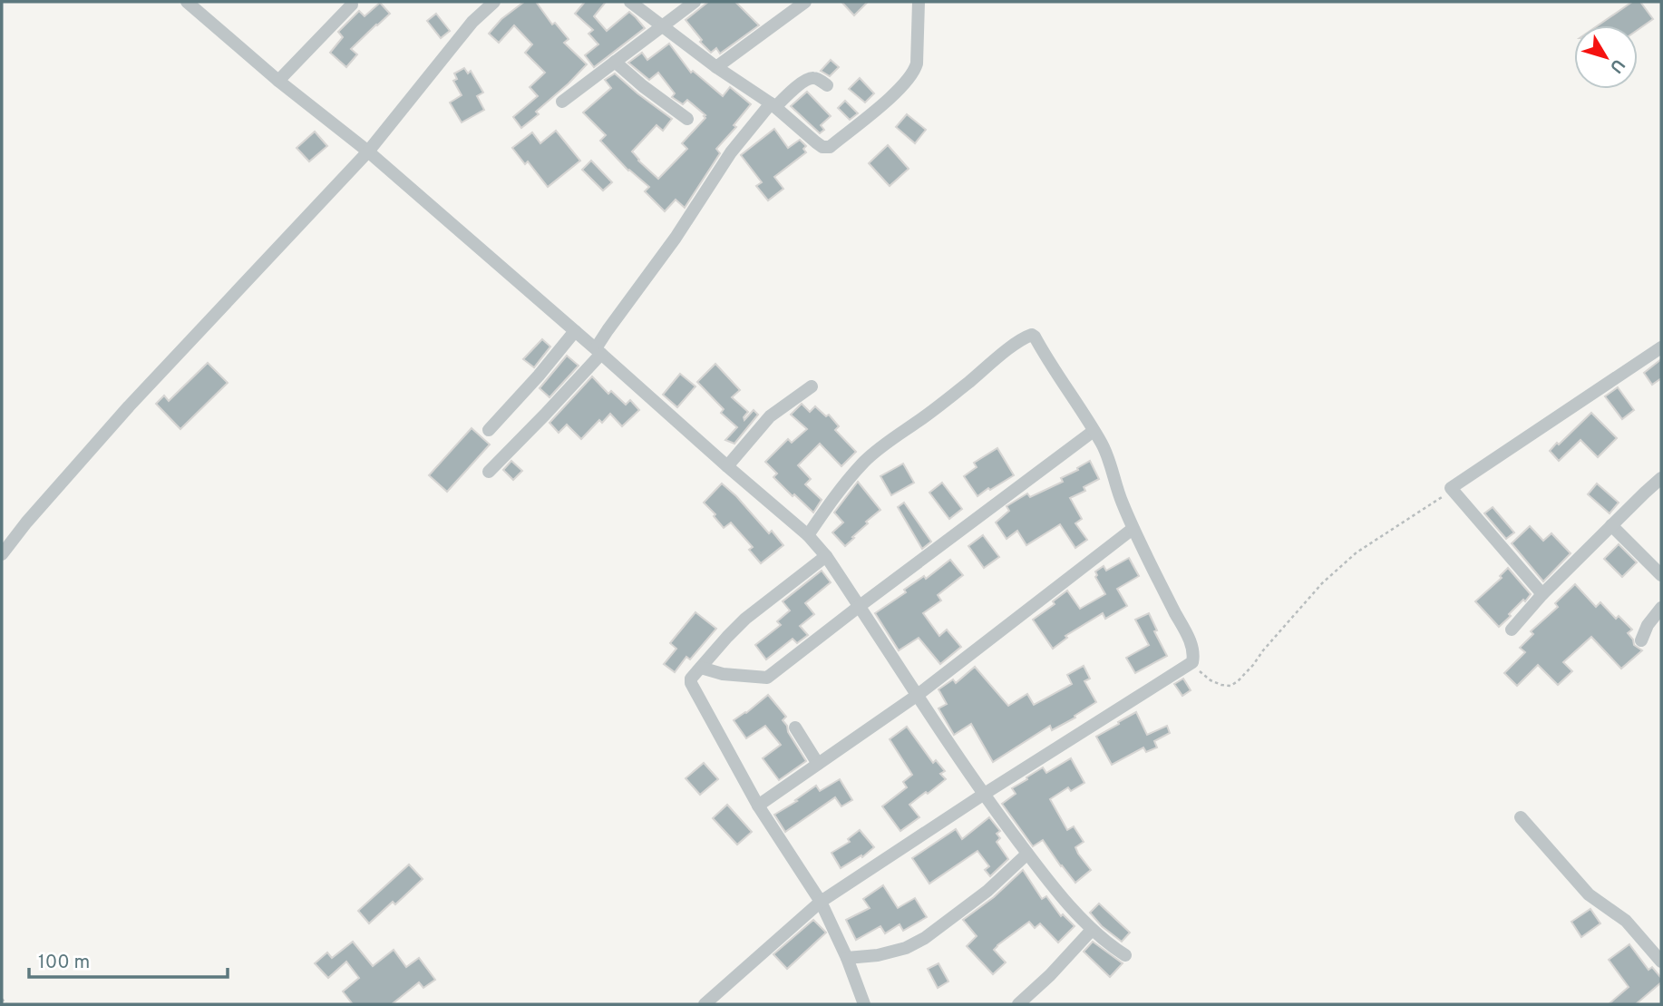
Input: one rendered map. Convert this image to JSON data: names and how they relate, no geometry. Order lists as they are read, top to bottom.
{
  "scale_bar": "100 m",
  "north": "bottom right"
}
